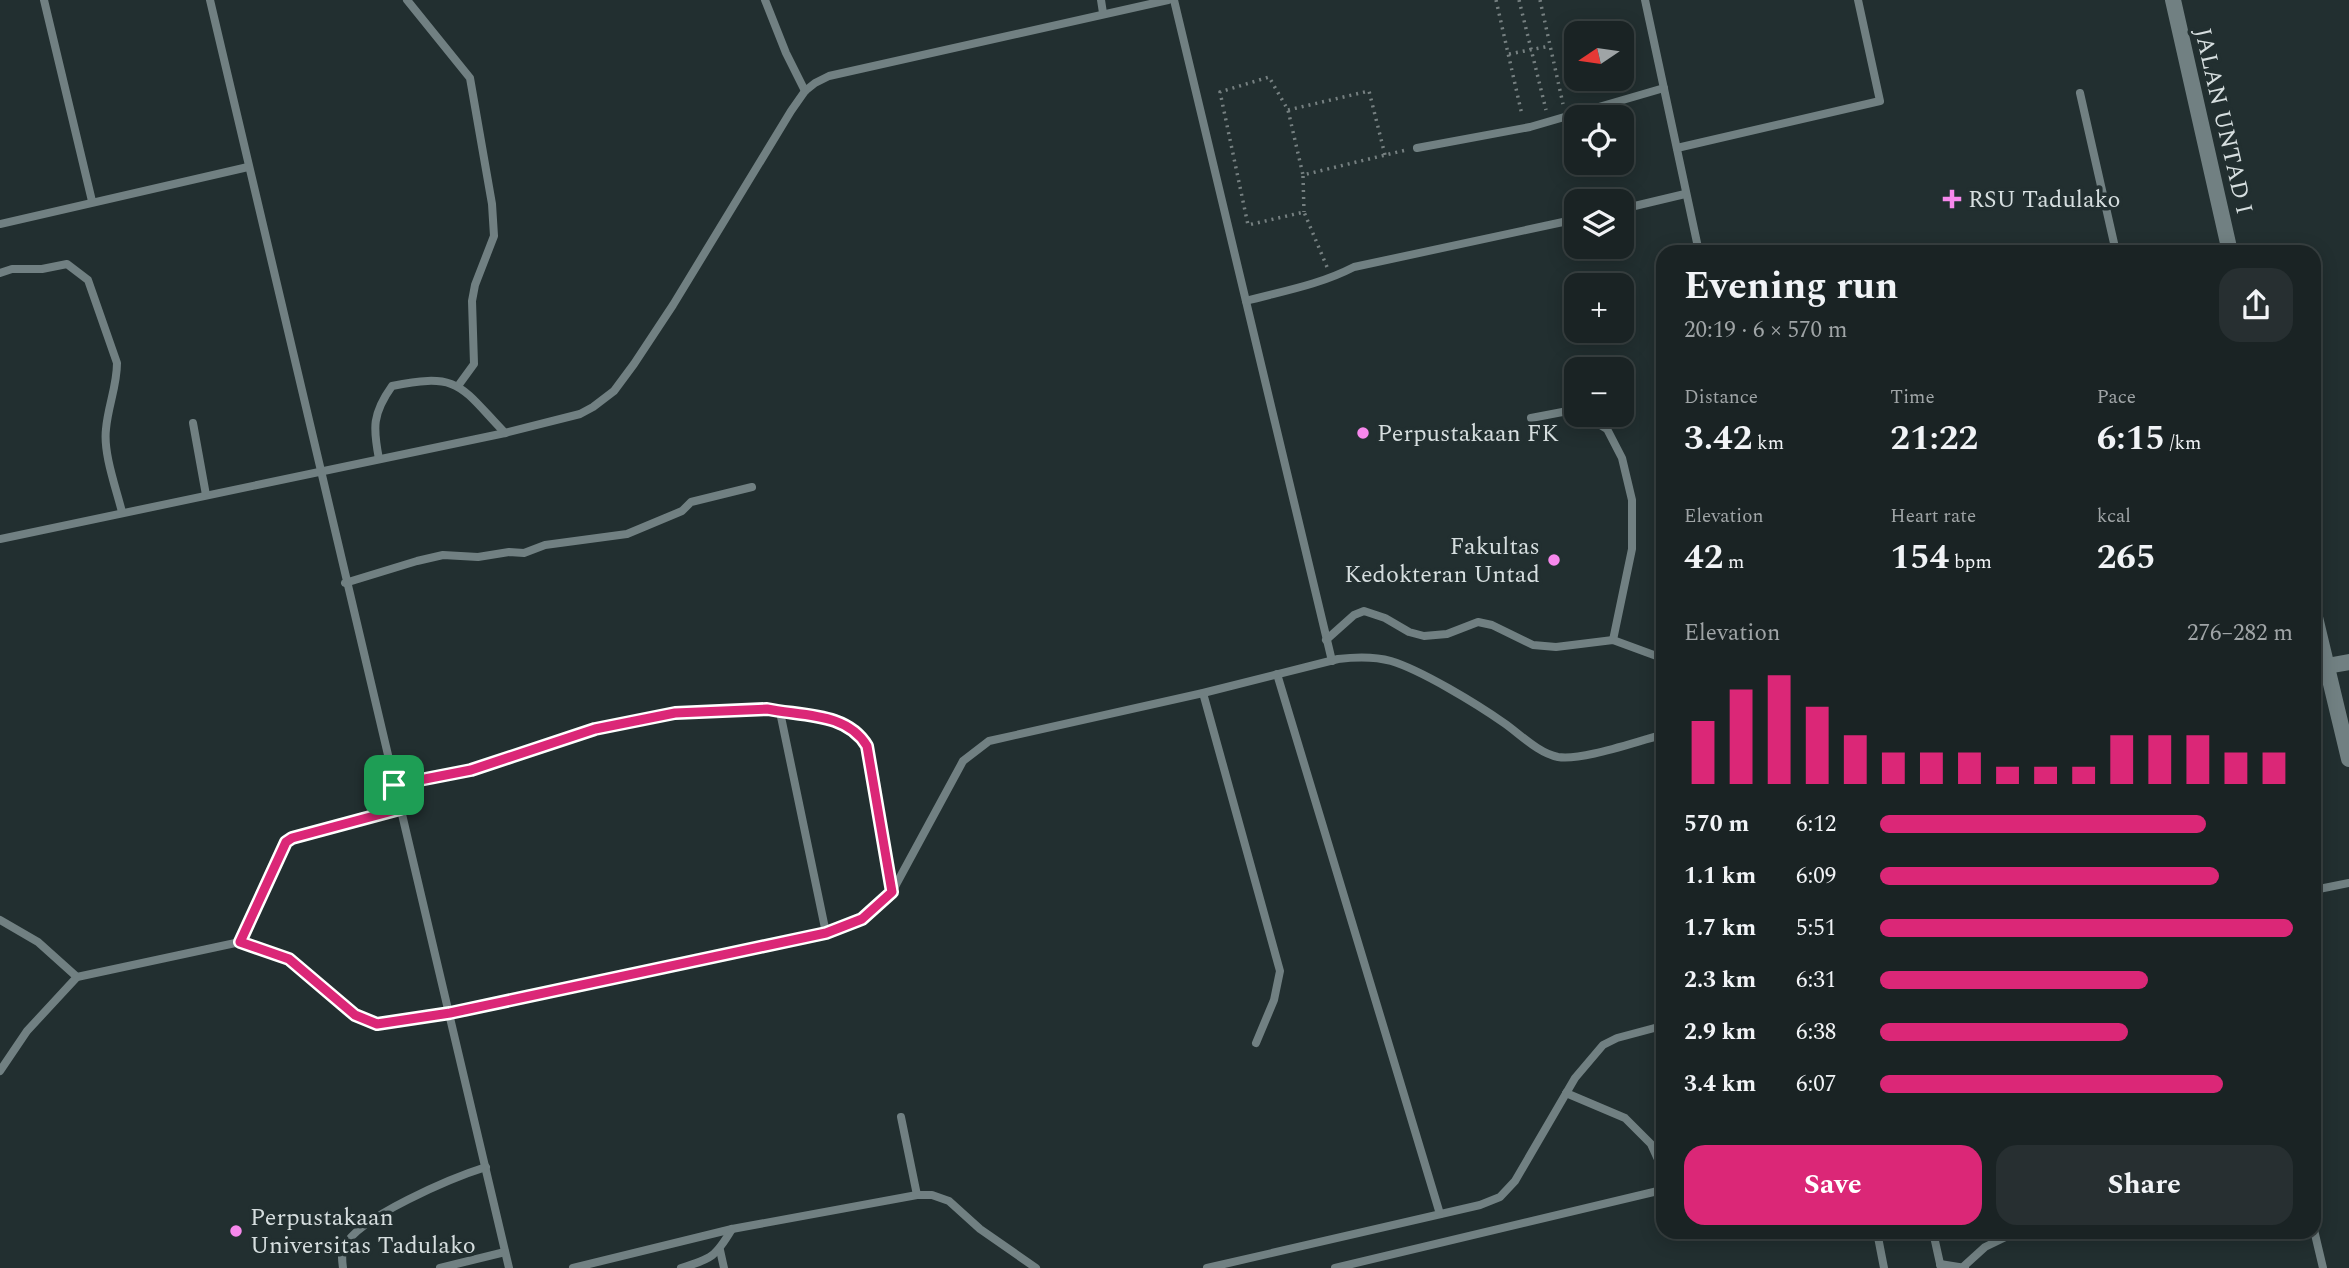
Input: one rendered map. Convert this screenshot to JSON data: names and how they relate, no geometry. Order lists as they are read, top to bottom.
{
  "streets": {
    "street": ["JALAN UNTAD I"]
  },
  "places": {
    "health": ["RSU Tadulako"],
    "other": ["Perpustakaan FK", "Fakultas Kedokteran Untad", "Perpustakaan Universitas Tadulako"]
  },
  "north": "left",
  "page": {
    "map_buttons": ["+", "−"],
    "heading": ["Evening run", "20:19 · 6 × 570 m"],
    "stats": [
      ["Distance", "3.42 km"],
      ["Time", "21:22"],
      ["Pace", "6:15 /km"],
      ["Elevation", "42 m"],
      ["Heart rate", "154 bpm"],
      ["kcal", "265"]
    ],
    "chart": ["Elevation", "276–282 m"],
    "list": [
      {
        "name": "570 m",
        "note": "6:12"
      },
      {
        "name": "1.1 km",
        "note": "6:09"
      },
      {
        "name": "1.7 km",
        "note": "5:51"
      },
      {
        "name": "2.3 km",
        "note": "6:31"
      },
      {
        "name": "2.9 km",
        "note": "6:38"
      },
      {
        "name": "3.4 km",
        "note": "6:07"
      }
    ],
    "buttons": ["Save", "Share"]
  }
}
